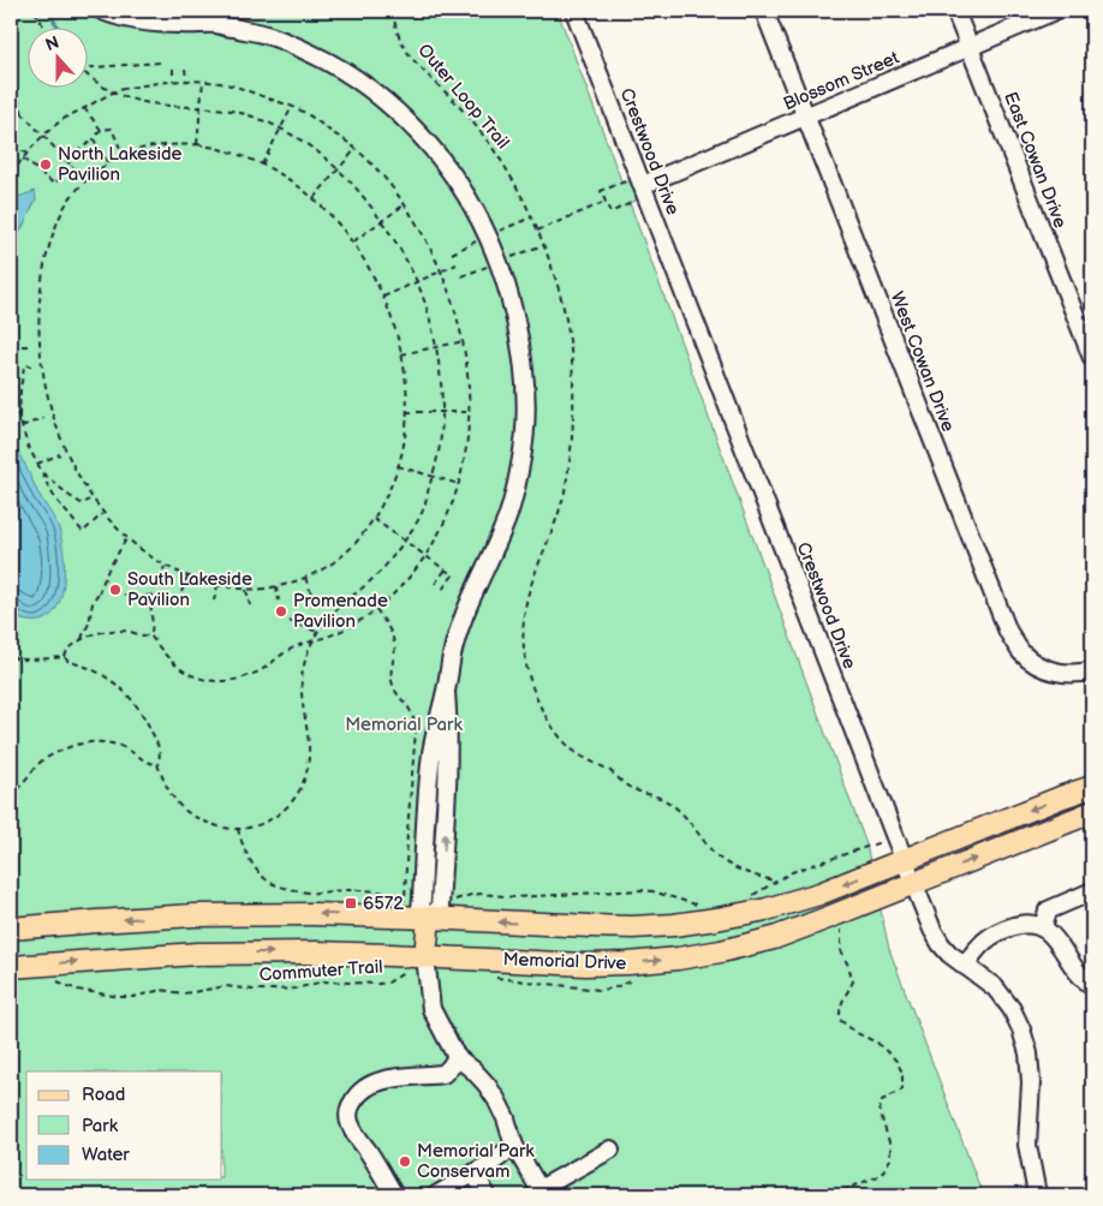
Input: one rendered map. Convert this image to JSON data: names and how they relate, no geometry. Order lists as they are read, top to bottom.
{
  "streets": {
    "main road": ["Memorial Drive"],
    "street": [
      "Blossom Street",
      "Crestwood Drive",
      "East Cowan Drive",
      "West Cowan Drive"
    ],
    "path": ["Outer Loop Trail", "Commuter Trail"]
  },
  "crossings": [
    ["Blossom Street", "Crestwood Drive"],
    ["Blossom Street", "East Cowan Drive"],
    ["Blossom Street", "West Cowan Drive"],
    ["Crestwood Drive", "Memorial Drive"]
  ],
  "parks": ["Memorial Park"],
  "places": {
    "other": [
      "North Lakeside Pavilion",
      "South Lakeside Pavilion",
      "Promenade Pavilion",
      "Memorial Park Conservam"
    ],
    "transit": ["6572"]
  },
  "legend": ["Road", "Park", "Water"],
  "north": "top"
}
